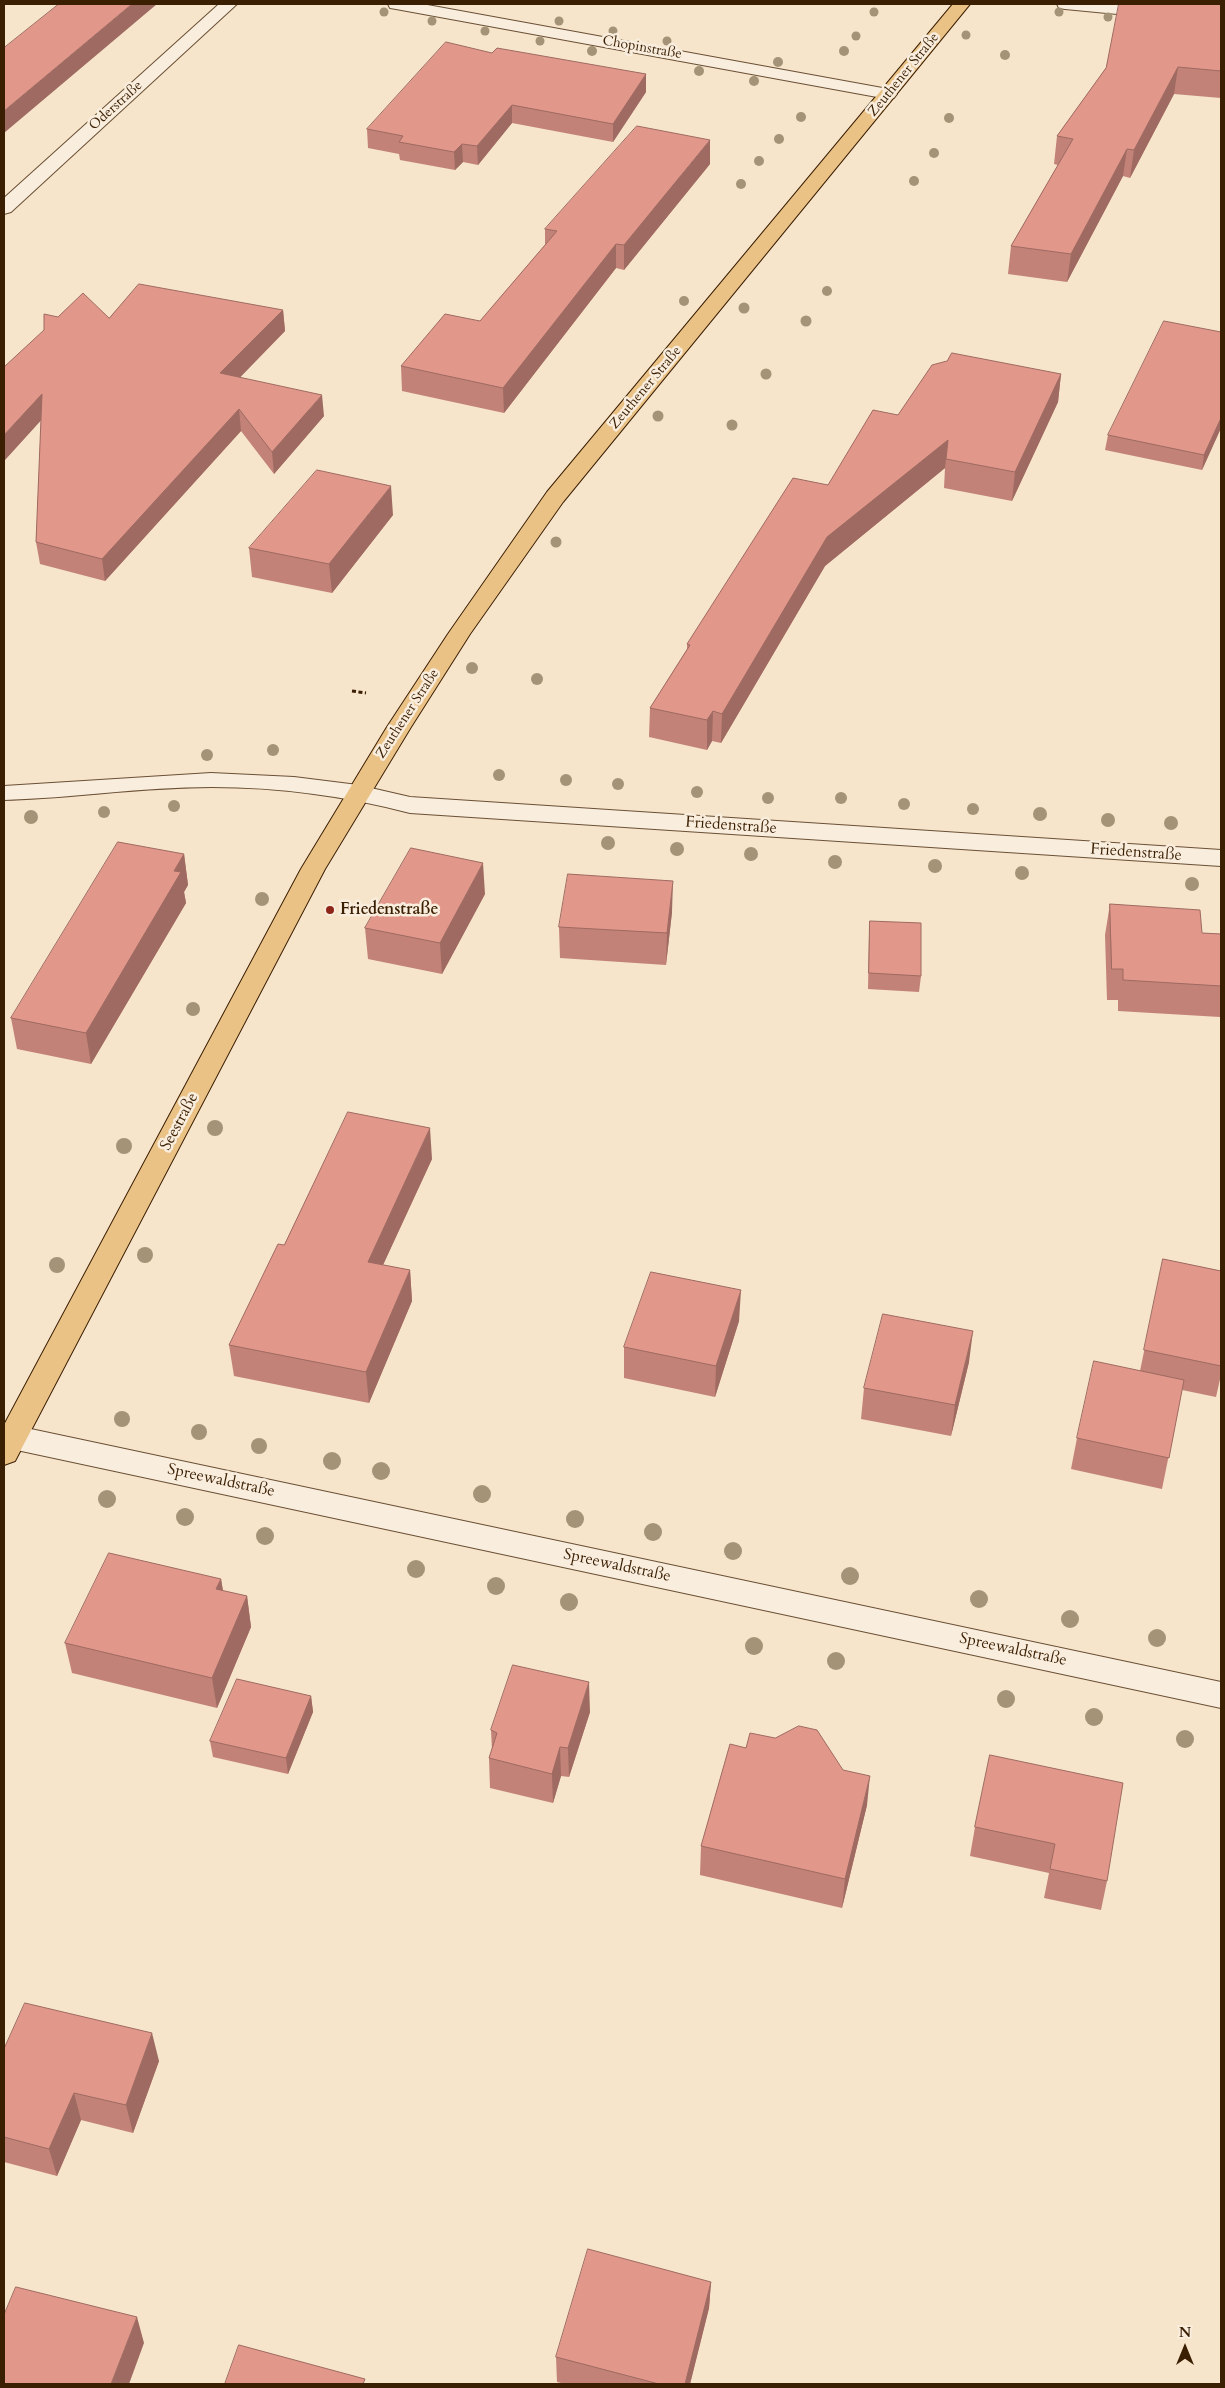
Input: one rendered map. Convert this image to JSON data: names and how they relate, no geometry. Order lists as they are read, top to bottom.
{
  "streets": {
    "main road": ["Zeuthener Straße", "Seestraße"],
    "street": [
      "Chopinstraße",
      "Oderstraße",
      "Friedenstraße",
      "Spreewaldstraße"
    ]
  },
  "crossings": [
    ["Chopinstraße", "Zeuthener Straße"],
    ["Zeuthener Straße", "Friedenstraße"],
    ["Zeuthener Straße", "Seestraße"],
    ["Friedenstraße", "Seestraße"],
    ["Seestraße", "Spreewaldstraße"]
  ],
  "places": ["Friedenstraße"],
  "north": "top"
}
